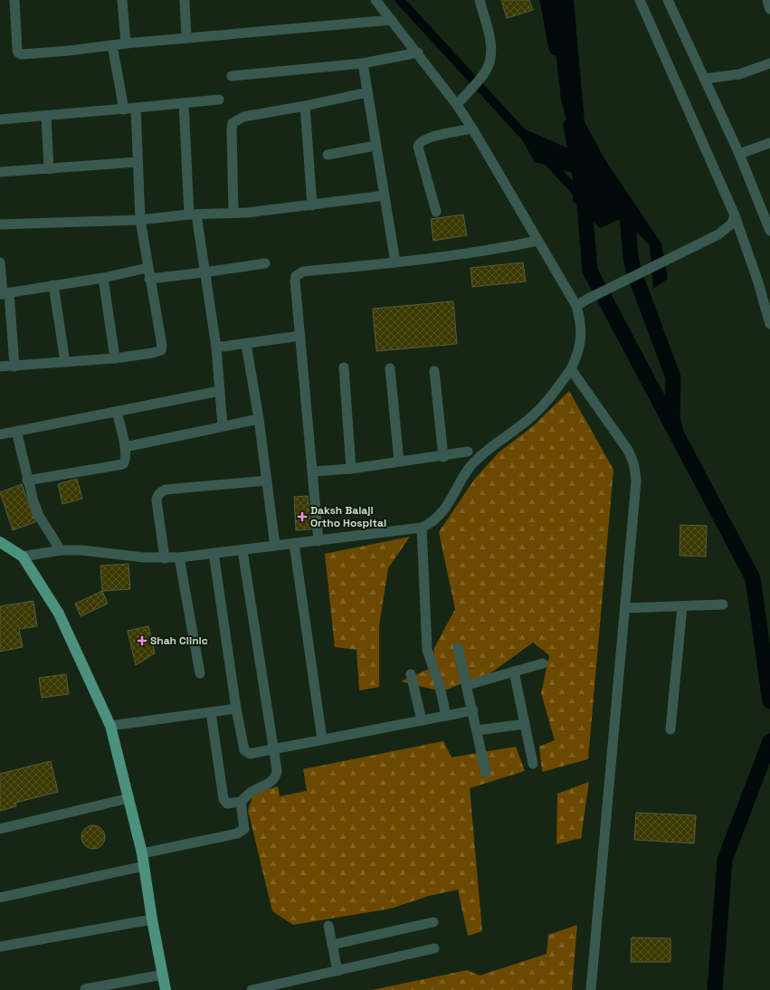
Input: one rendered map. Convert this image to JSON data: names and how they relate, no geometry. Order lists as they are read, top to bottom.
{
  "places": {
    "health": ["Daksh Balaji Ortho Hospital", "Shah Clinic"]
  }
}
